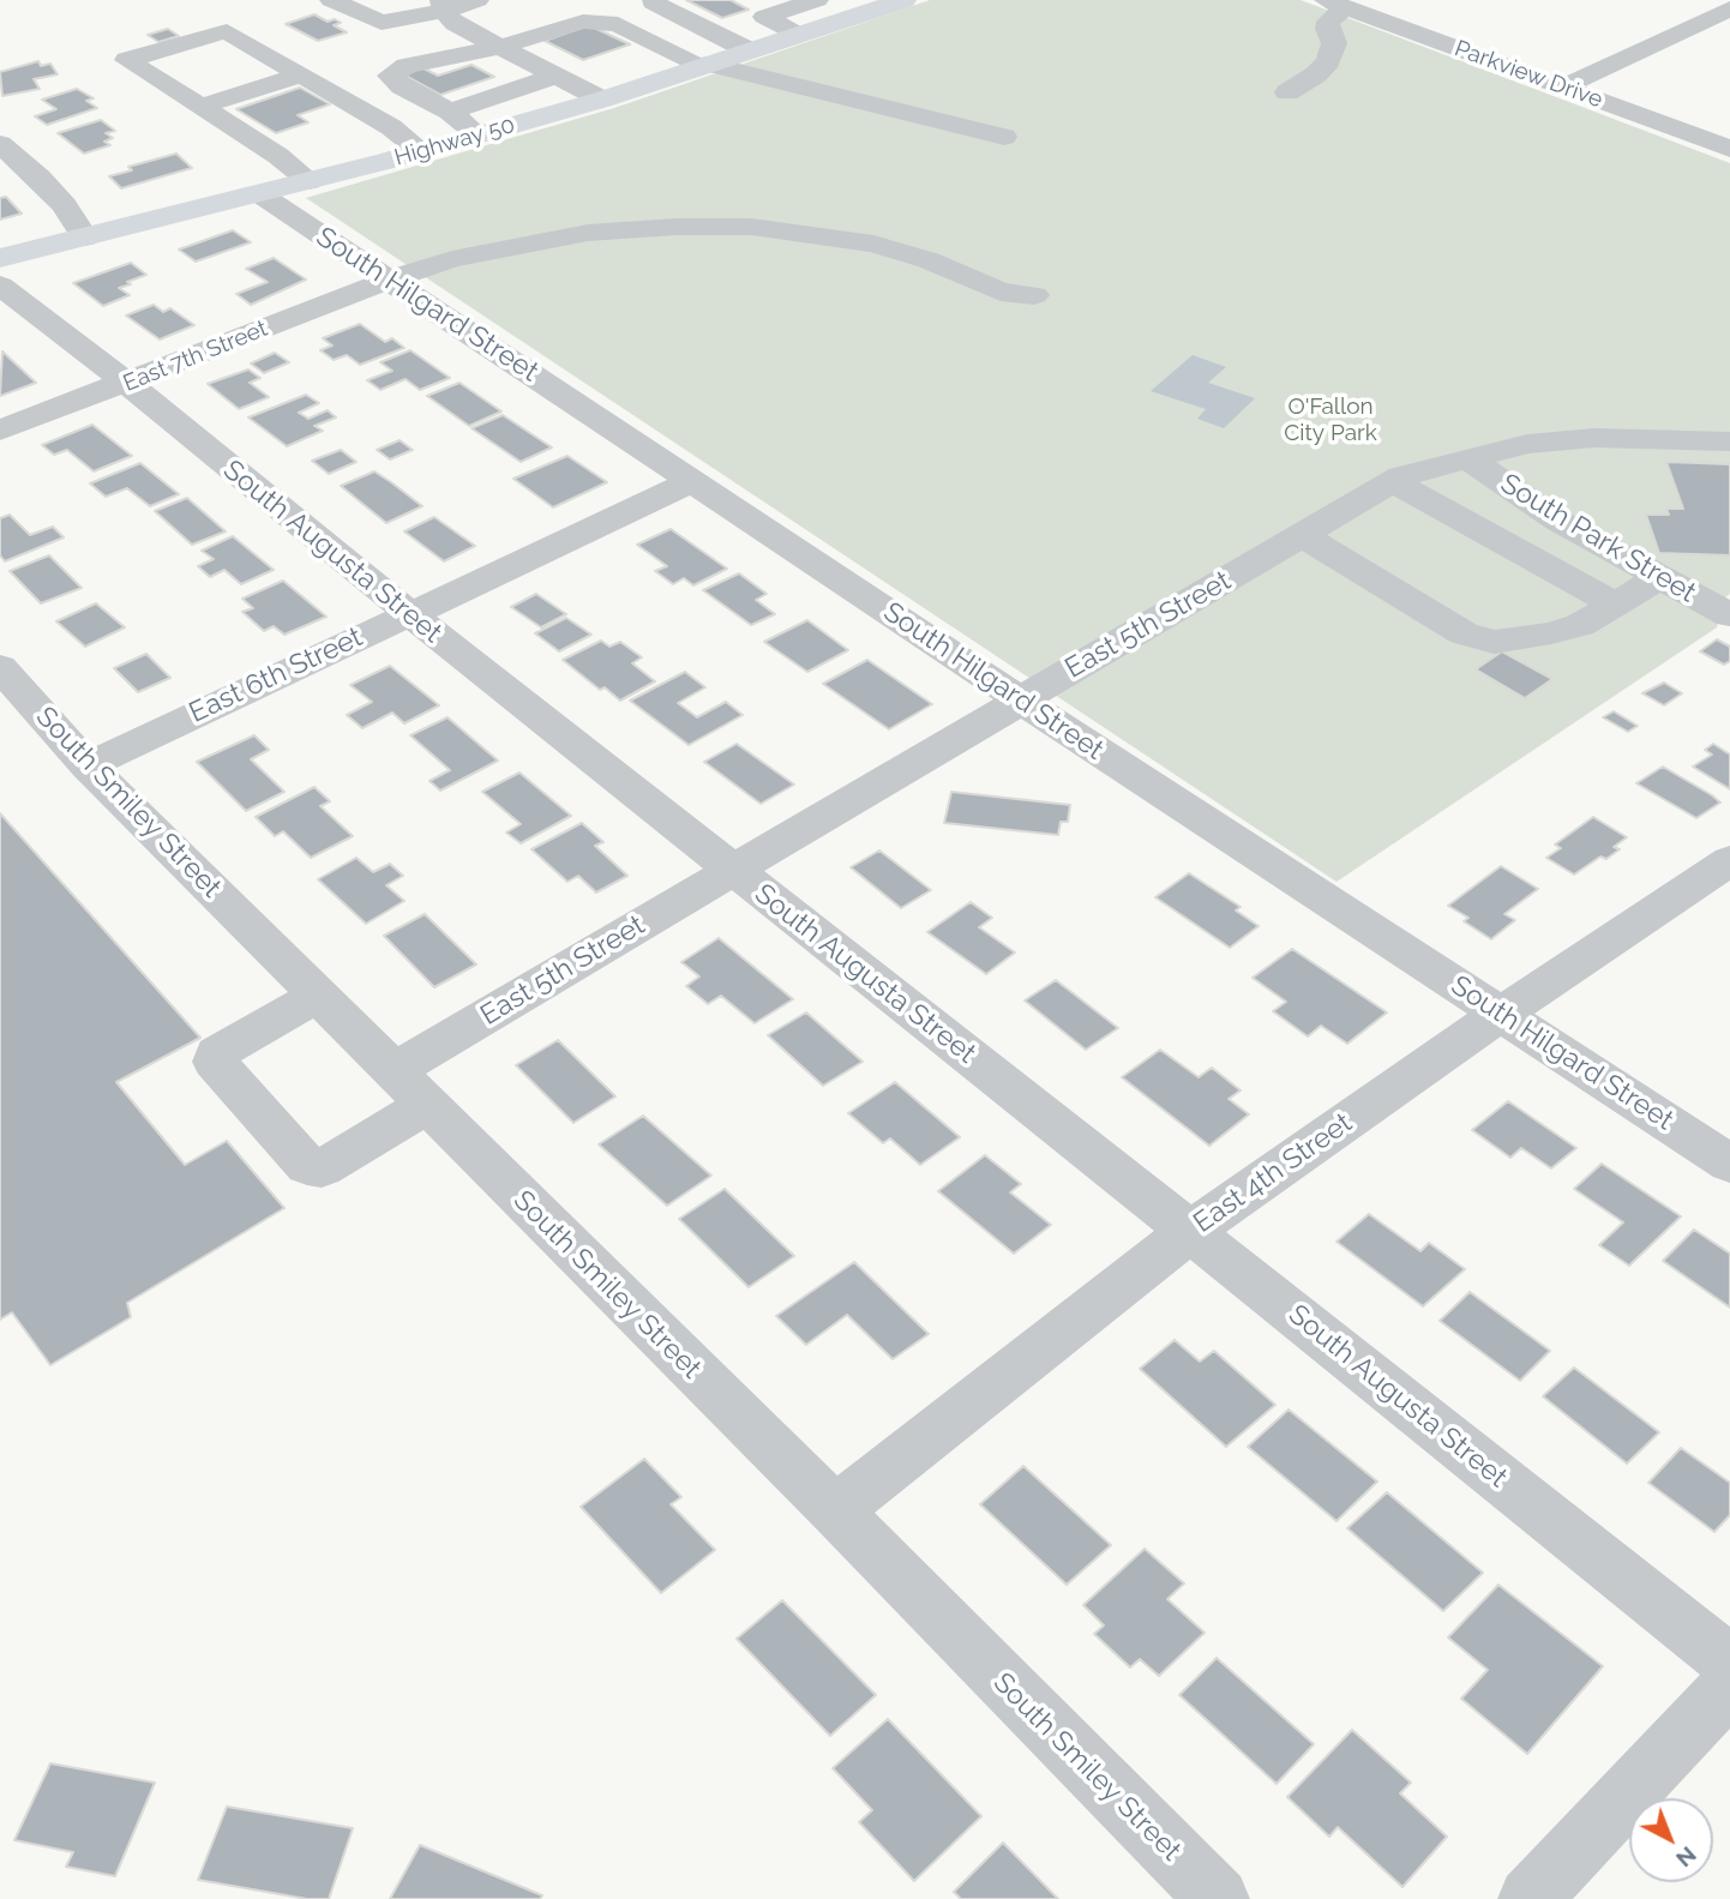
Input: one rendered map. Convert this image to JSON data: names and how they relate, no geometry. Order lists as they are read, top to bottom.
{
  "streets": {
    "main road": ["Highway 50"],
    "street": [
      "Parkview Drive",
      "South Hilgard Street",
      "East 7th Street",
      "South Park Street",
      "South Augusta Street",
      "East 5th Street",
      "East 6th Street",
      "South Smiley Street",
      "East 4th Street"
    ]
  },
  "crossings": [
    ["Highway 50", "South Hilgard Street"],
    ["South Hilgard Street", "East 7th Street"],
    ["South Hilgard Street", "East 5th Street"],
    ["South Hilgard Street", "East 6th Street"],
    ["South Hilgard Street", "East 4th Street"],
    ["East 7th Street", "South Augusta Street"],
    ["South Park Street", "East 5th Street"],
    ["South Augusta Street", "East 5th Street"],
    ["South Augusta Street", "East 6th Street"],
    ["South Augusta Street", "East 4th Street"],
    ["East 5th Street", "South Smiley Street"],
    ["East 6th Street", "South Smiley Street"],
    ["South Smiley Street", "East 4th Street"]
  ],
  "parks": ["O'Fallon City Park"],
  "north": "bottom right"
}
